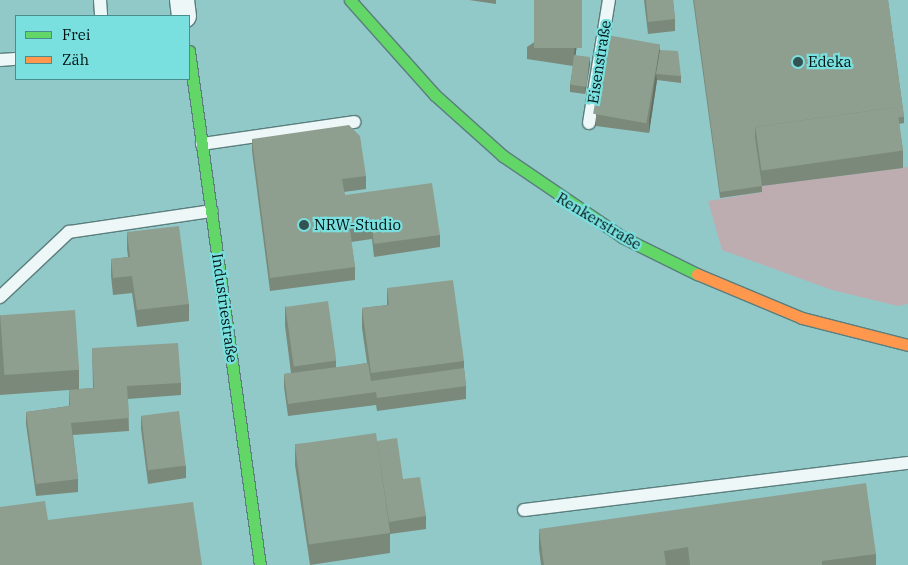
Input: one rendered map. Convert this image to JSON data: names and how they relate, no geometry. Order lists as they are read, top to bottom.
{
  "streets": {
    "street": ["Renkerstraße", "Industriestraße"],
    "lane": ["Eisenstraße"]
  },
  "places": ["Edeka", "NRW-Studio"],
  "legend": ["Frei", "Zäh"]
}
